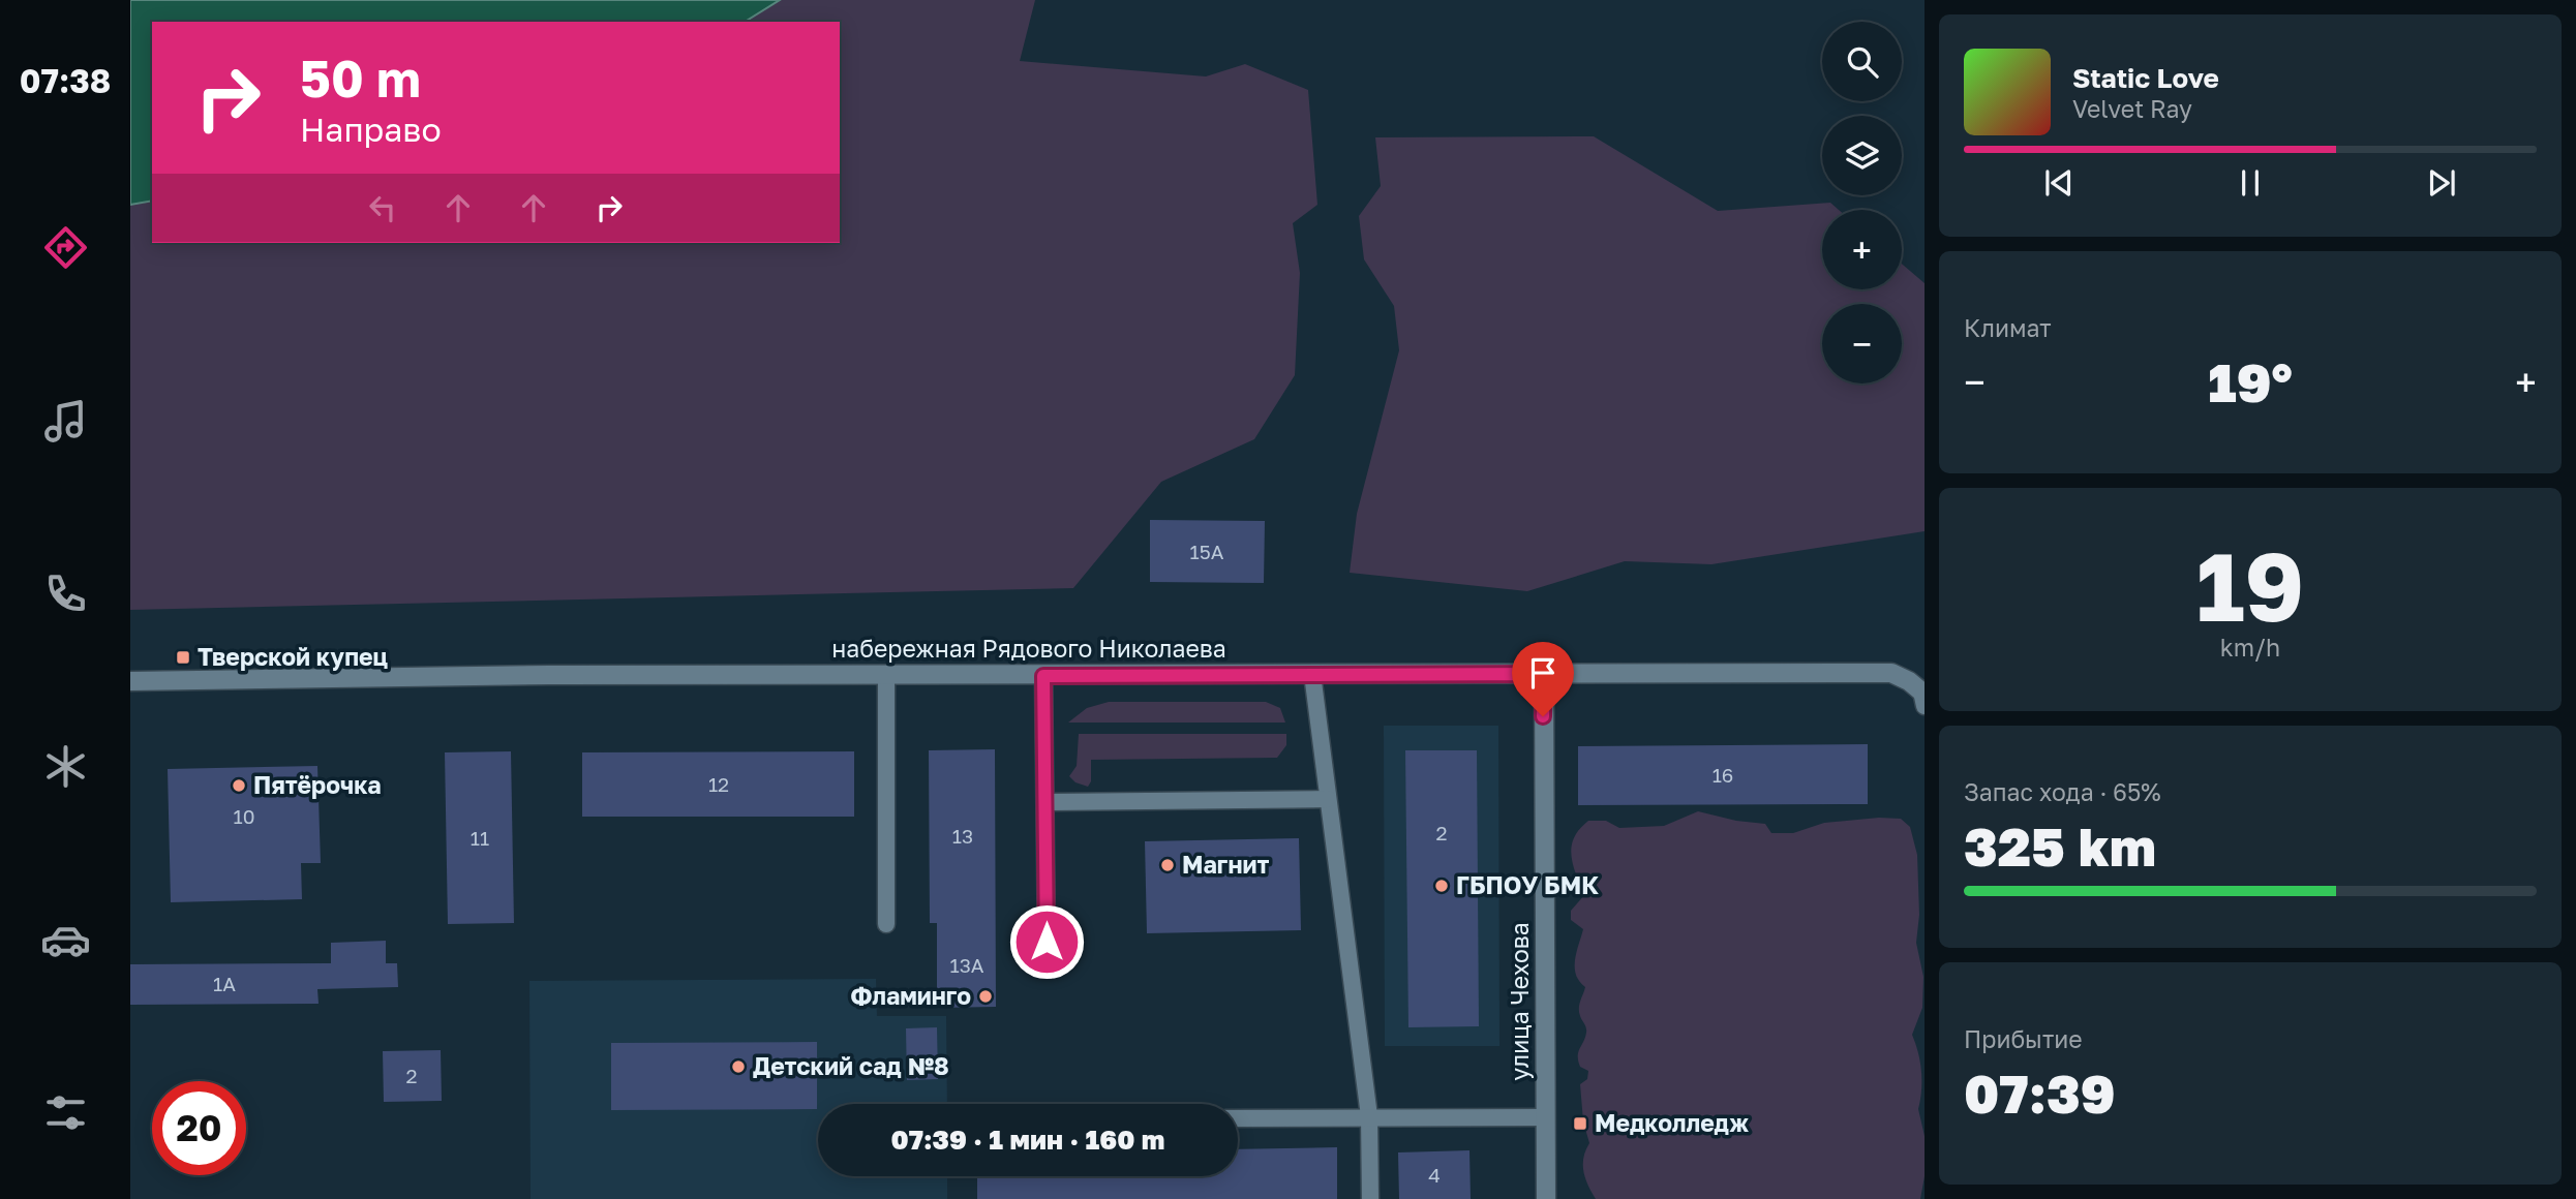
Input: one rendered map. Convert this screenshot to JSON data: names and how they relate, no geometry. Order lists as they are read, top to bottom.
{
  "streets": {
    "street": ["набережная Рядового Николаева", "улица Чехова"]
  },
  "crossings": [
    ["набережная Рядового Николаева", "улица Чехова"]
  ],
  "places": {
    "transit": ["Тверской купец", "Медколледж"],
    "other": [
      "Пятёрочка",
      "Магнит",
      "ГБПОУ БМК",
      "Фламинго",
      "Детский сад №8"
    ]
  },
  "house_numbers": [
    "15А",
    "16",
    "12",
    "10",
    "2",
    "13",
    "11",
    "13А",
    "1А",
    "2",
    "4"
  ],
  "page": {
    "tabs": "07:38",
    "map_buttons": ["+", "−"],
    "turn": ["50 m", "Направо"],
    "song": ["Static Love", "Velvet Ray"],
    "tile": [
      "Климат",
      ["19", "km/h"],
      ["Запас хода · 65%", "325 km"],
      ["Прибытие", "07:39"]
    ],
    "heat": ["−", "19°", "+"],
    "limit": "20",
    "trip": "07:39 · 1 мин · 160 m"
  }
}
